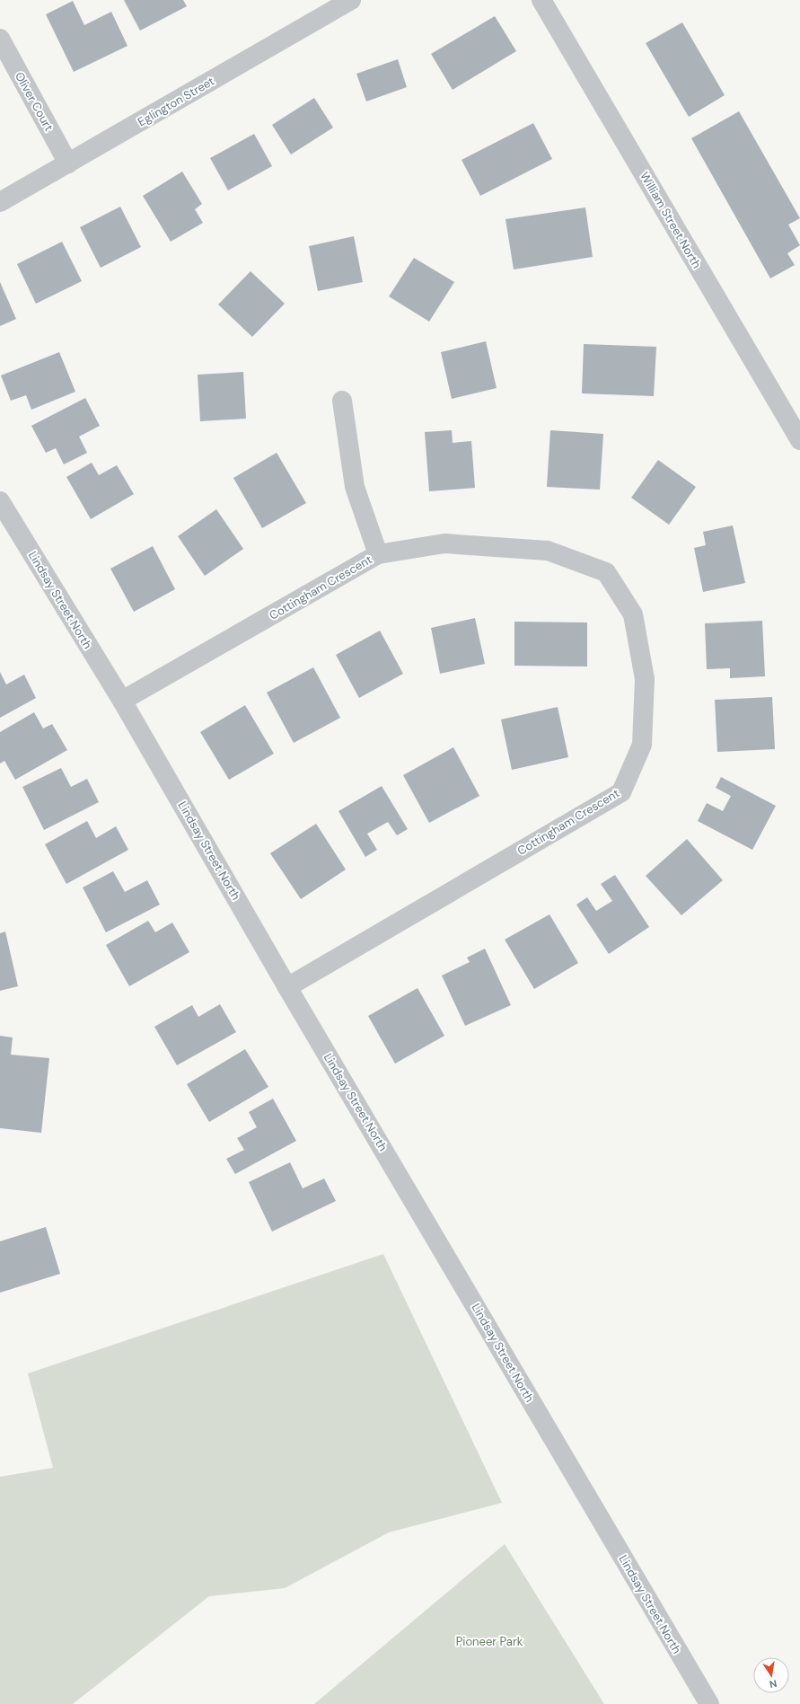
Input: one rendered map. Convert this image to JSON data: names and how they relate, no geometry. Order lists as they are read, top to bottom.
{
  "streets": {
    "street": [
      "Oliver Court",
      "Eglington Street",
      "William Street North",
      "Cottingham Crescent",
      "Lindsay Street North"
    ]
  },
  "crossings": [
    ["Oliver Court", "Eglington Street"],
    ["Cottingham Crescent", "Lindsay Street North"]
  ],
  "parks": ["Pioneer Park"],
  "north": "bottom"
}
